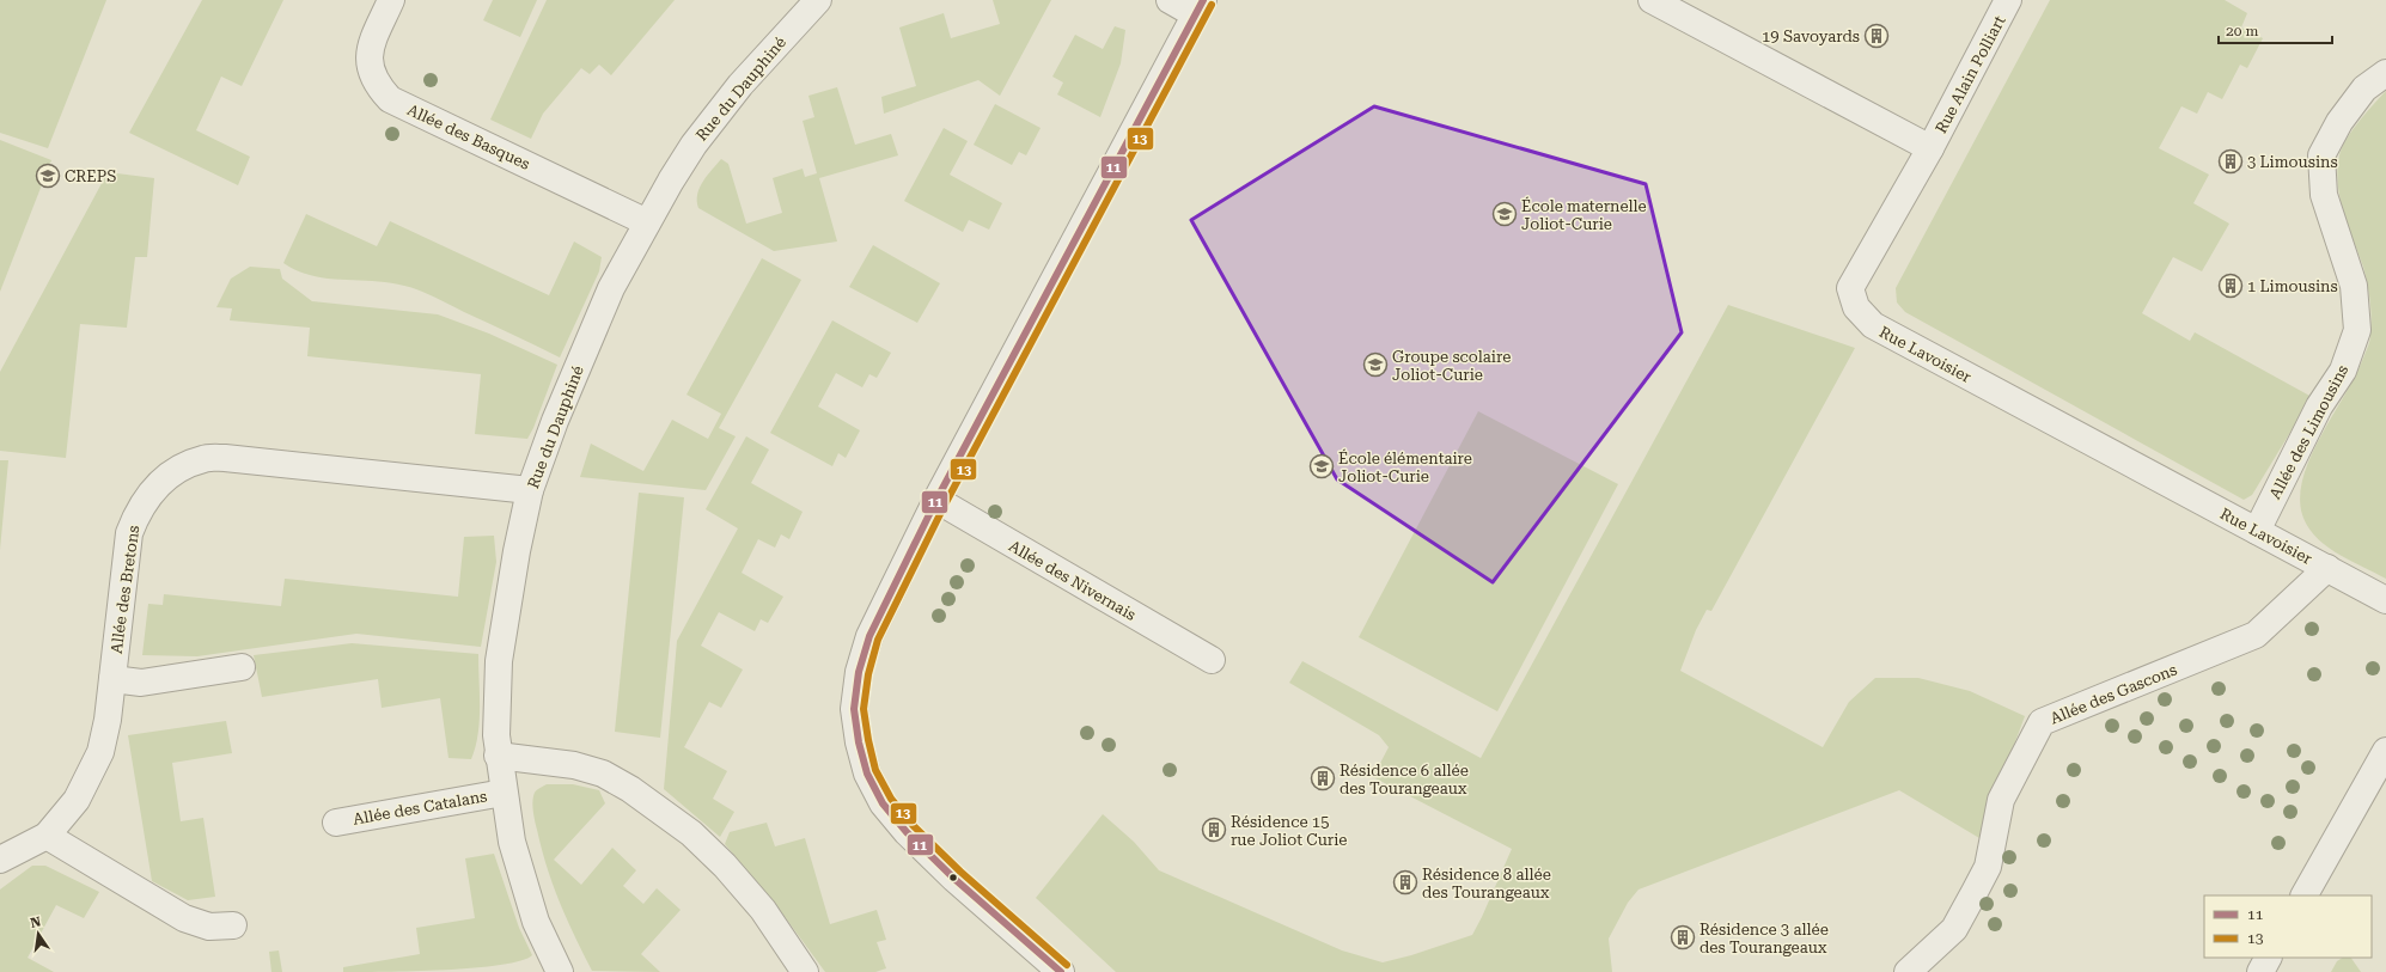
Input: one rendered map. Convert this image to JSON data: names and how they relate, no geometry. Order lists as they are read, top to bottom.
{
  "streets": {
    "street": [
      "Rue Alain Polliart",
      "Rue du Dauphiné",
      "Allée des Basques",
      "Rue Lavoisier",
      "Allée des Limousins",
      "Allée des Nivernais",
      "Allée des Bretons",
      "Allée des Gascons",
      "Allée des Catalans"
    ]
  },
  "crossings": [
    ["Rue Alain Polliart", "Rue Lavoisier"],
    ["Rue du Dauphiné", "Allée des Basques"],
    ["Rue du Dauphiné", "Allée des Bretons"],
    ["Rue du Dauphiné", "Allée des Catalans"],
    ["Rue Lavoisier", "Allée des Limousins"],
    ["Rue Lavoisier", "Allée des Gascons"]
  ],
  "places": {
    "building": [
      "19 Savoyards",
      "3 Limousins",
      "1 Limousins",
      "Résidence 6 allée des Tourangeaux",
      "Résidence 15 rue Joliot Curie",
      "Résidence 8 allée des Tourangeaux",
      "Résidence 3 allée des Tourangeaux"
    ],
    "school or university": [
      "CREPS",
      "École maternelle Joliot-Curie",
      "Groupe scolaire Joliot-Curie",
      "École élémentaire Joliot-Curie"
    ]
  },
  "lines": ["transit line 11", "transit line 13"],
  "legend": ["11", "13"],
  "scale_bar": "20 m",
  "north": "top"
}
